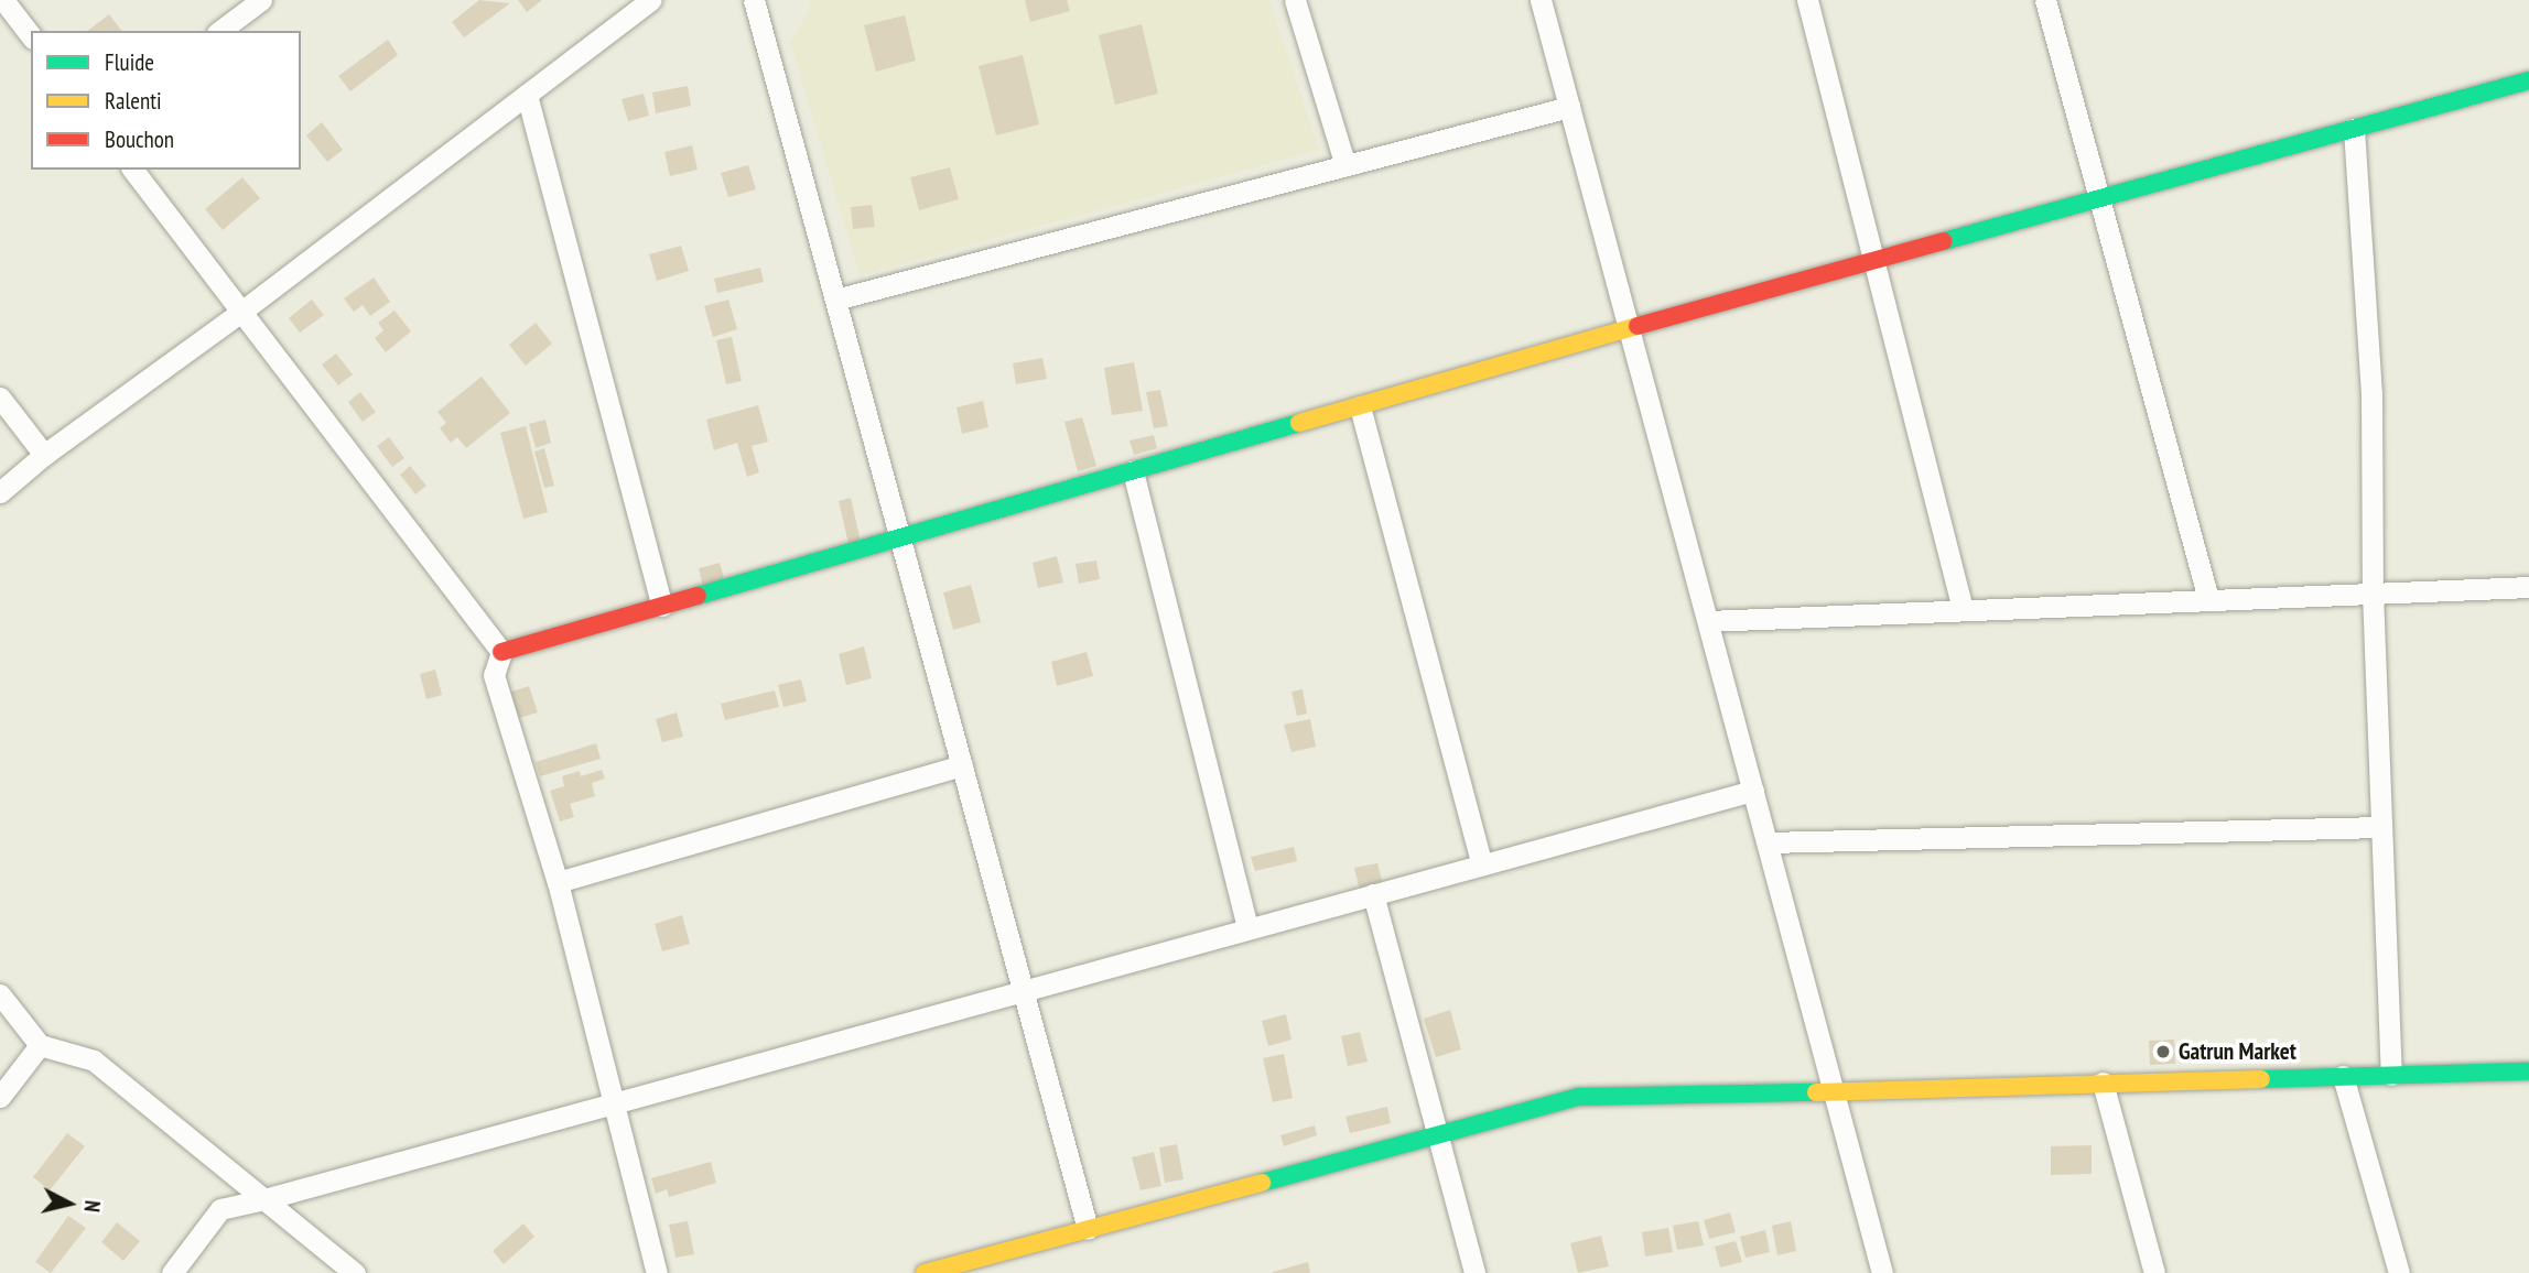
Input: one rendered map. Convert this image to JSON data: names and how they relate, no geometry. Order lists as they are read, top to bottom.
{
  "places": ["Gatrun Market"],
  "legend": ["Fluide", "Ralenti", "Bouchon"],
  "north": "right"
}
